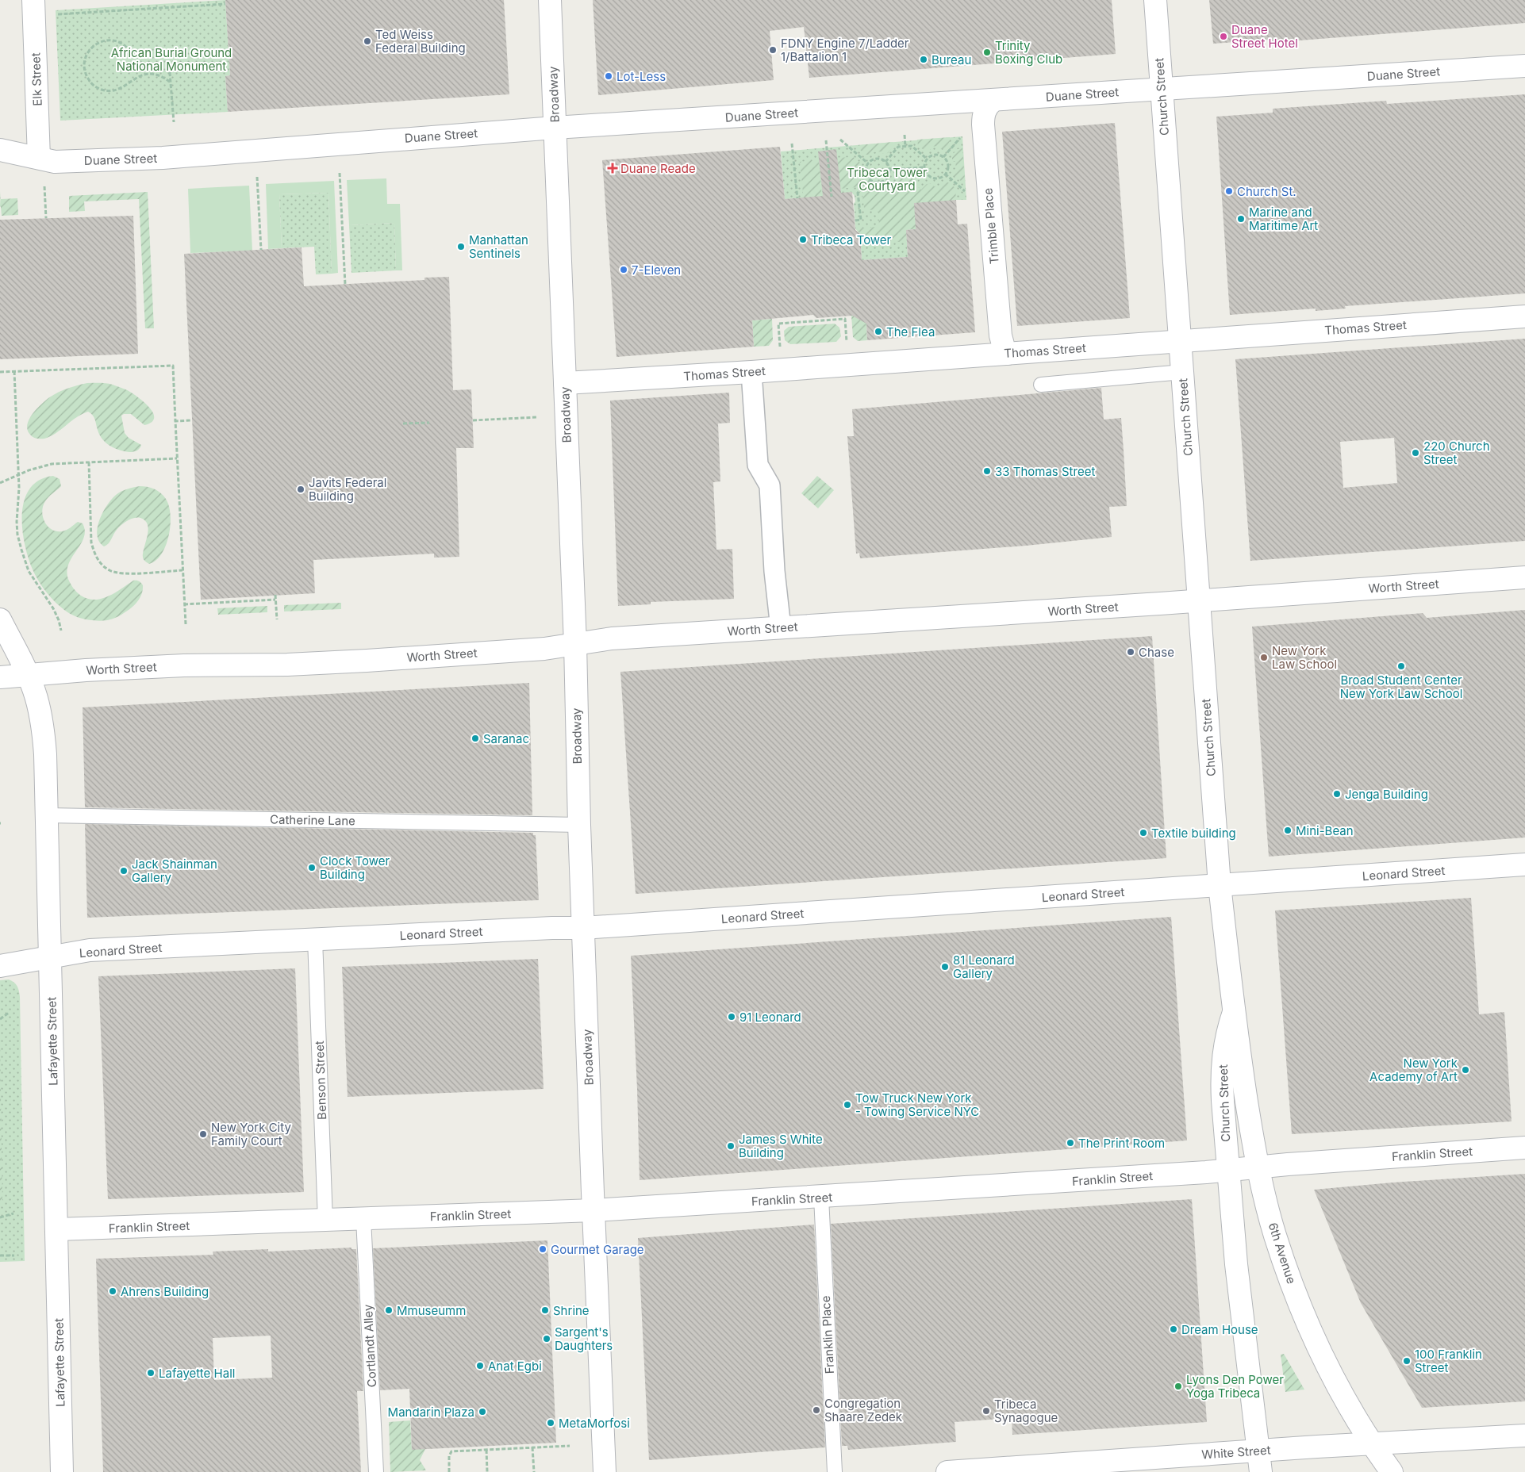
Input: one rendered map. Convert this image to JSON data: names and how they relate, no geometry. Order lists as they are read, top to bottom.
{
  "streets": {
    "street": [
      "Duane Street",
      "Elk Street",
      "Broadway",
      "Church Street",
      "Trimble Place",
      "Thomas Street",
      "Worth Street",
      "Leonard Street",
      "Lafayette Street",
      "Franklin Street",
      "6th Avenue",
      "White Street"
    ],
    "lane": [
      "Catherine Lane",
      "Benson Street",
      "Franklin Place",
      "Cortlandt Alley"
    ]
  },
  "crossings": [
    ["Duane Street", "Elk Street"],
    ["Duane Street", "Broadway"],
    ["Duane Street", "Church Street"],
    ["Duane Street", "Trimble Place"],
    ["Broadway", "Thomas Street"],
    ["Broadway", "Worth Street"],
    ["Broadway", "Catherine Lane"],
    ["Broadway", "Leonard Street"],
    ["Broadway", "Franklin Street"],
    ["Church Street", "Thomas Street"],
    ["Church Street", "Worth Street"],
    ["Church Street", "Leonard Street"],
    ["Church Street", "Franklin Street"],
    ["Church Street", "6th Avenue"],
    ["Church Street", "White Street"],
    ["Trimble Place", "Thomas Street"],
    ["Worth Street", "Lafayette Street"],
    ["Catherine Lane", "Lafayette Street"],
    ["Leonard Street", "Lafayette Street"],
    ["Leonard Street", "Benson Street"],
    ["Lafayette Street", "Franklin Street"],
    ["Benson Street", "Franklin Street"],
    ["Franklin Street", "6th Avenue"],
    ["Franklin Street", "Franklin Place"],
    ["Franklin Street", "Cortlandt Alley"],
    ["6th Avenue", "White Street"]
  ],
  "parks": ["African Burial Ground National Monument", "Tribeca Tower Courtyard"],
  "places": {
    "other": [
      "Duane Street Hotel",
      "Ted Weiss Federal Building",
      "FDNY Engine 7/Ladder 1/Battalion 1",
      "Trinity Boxing Club",
      "Bureau",
      "Lot-Less",
      "Church St.",
      "Marine and Maritime Art",
      "Tribeca Tower",
      "Manhattan Sentinels",
      "7-Eleven",
      "The Flea",
      "220 Church Street",
      "33 Thomas Street",
      "Javits Federal Building",
      "Chase",
      "New York Law School",
      "Broad Student Center New York Law School",
      "Saranac",
      "Jenga Building",
      "Mini-Bean",
      "Textile building",
      "Clock Tower Building",
      "Jack Shainman Gallery",
      "81 Leonard Gallery",
      "91 Leonard",
      "New York Academy of Art",
      "Tow Truck New York - Towing Service NYC",
      "New York City Family Court",
      "The Print Room",
      "James S White Building",
      "Gourmet Garage",
      "Ahrens Building",
      "Mmuseumm",
      "Shrine",
      "Dream House",
      "Sargent's Daughters",
      "100 Franklin Street",
      "Anat Egbi",
      "Lafayette Hall",
      "Lyons Den Power Yoga Tribeca",
      "Congregation Shaare Zedek",
      "Tribeca Synagogue",
      "Mandarin Plaza",
      "MetaMorfosi"
    ],
    "health": ["Duane Reade"]
  }
}
